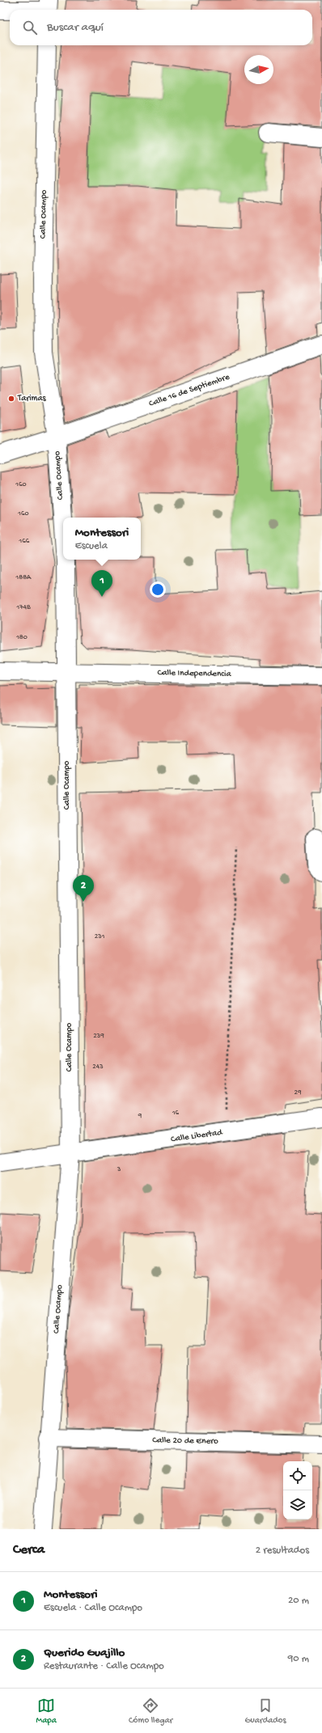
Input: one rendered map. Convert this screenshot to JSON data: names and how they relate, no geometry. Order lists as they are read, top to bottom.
{
  "streets": {
    "street": [
      "Calle Ocampo",
      "Calle 16 de Septiembre",
      "Calle Independencia",
      "Calle Libertad",
      "Calle 20 de Enero"
    ]
  },
  "crossings": [
    ["Calle Ocampo", "Calle 16 de Septiembre"],
    ["Calle Ocampo", "Calle Independencia"],
    ["Calle Ocampo", "Calle Libertad"],
    ["Calle Ocampo", "Calle 20 de Enero"]
  ],
  "places": ["Tarimas"],
  "house_numbers": [
    "160",
    "160",
    "166",
    "188A",
    "174B",
    "180",
    "231",
    "239",
    "243",
    "29",
    "16",
    "9",
    "3"
  ],
  "north": "right",
  "page": {
    "search": "Buscar aquí",
    "popup": ["Montessori", "Escuela"],
    "pins": ["1", "2"],
    "heading": ["Cerca", "2 resultados"],
    "list": [
      {
        "mark": "1",
        "name": "Montessori",
        "note": "Escuela · Calle Ocampo",
        "value": "20 m"
      },
      {
        "mark": "2",
        "name": "Querido Guajillo",
        "note": "Restaurante · Calle Ocampo",
        "value": "90 m"
      }
    ],
    "nav": ["Mapa", "Cómo llegar", "Guardados"]
  }
}
